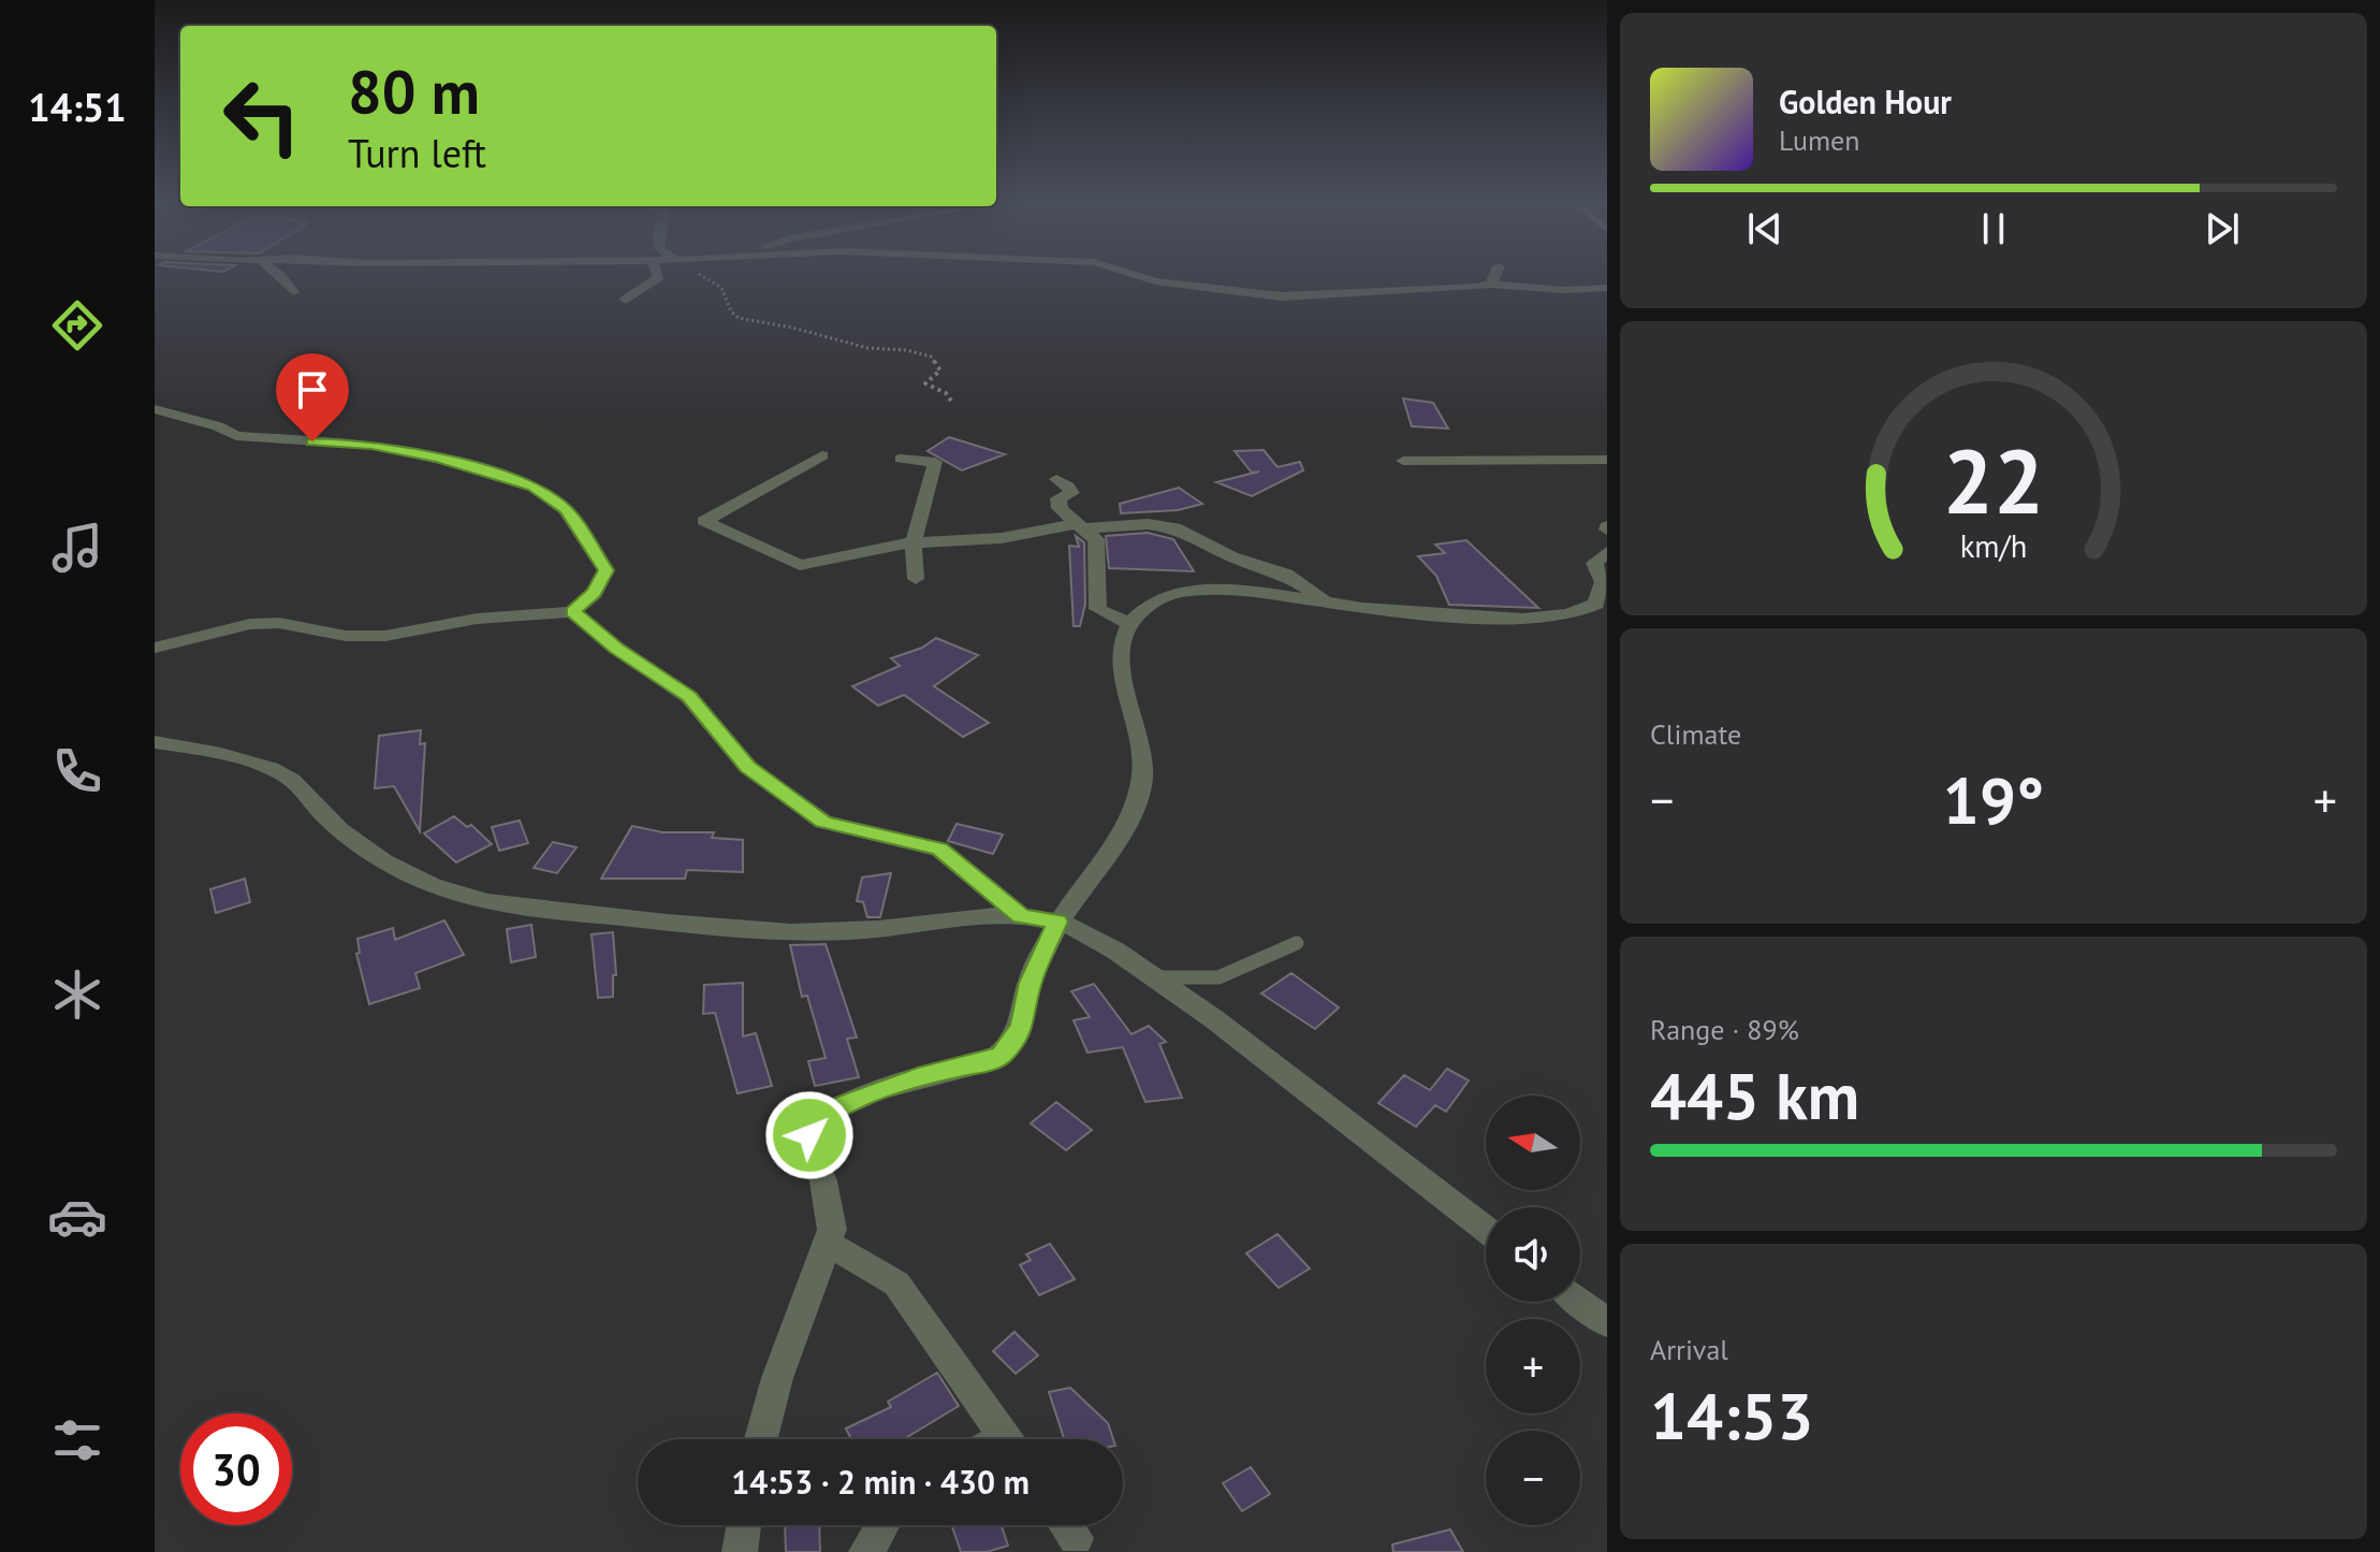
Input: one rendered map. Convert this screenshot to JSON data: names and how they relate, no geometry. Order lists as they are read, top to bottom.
{
  "north": "left",
  "page": {
    "tabs": "14:51",
    "turn": ["80 m", "Turn left"],
    "song": ["Golden Hour", "Lumen"],
    "tile": [
      "Climate",
      ["Range · 89%", "445 km"],
      ["Arrival", "14:53"]
    ],
    "heat": ["−", "19°", "+"],
    "map_buttons": ["+", "−"],
    "limit": "30",
    "trip": "14:53 · 2 min · 430 m",
    "gauge": ["22", "km/h"]
  }
}
